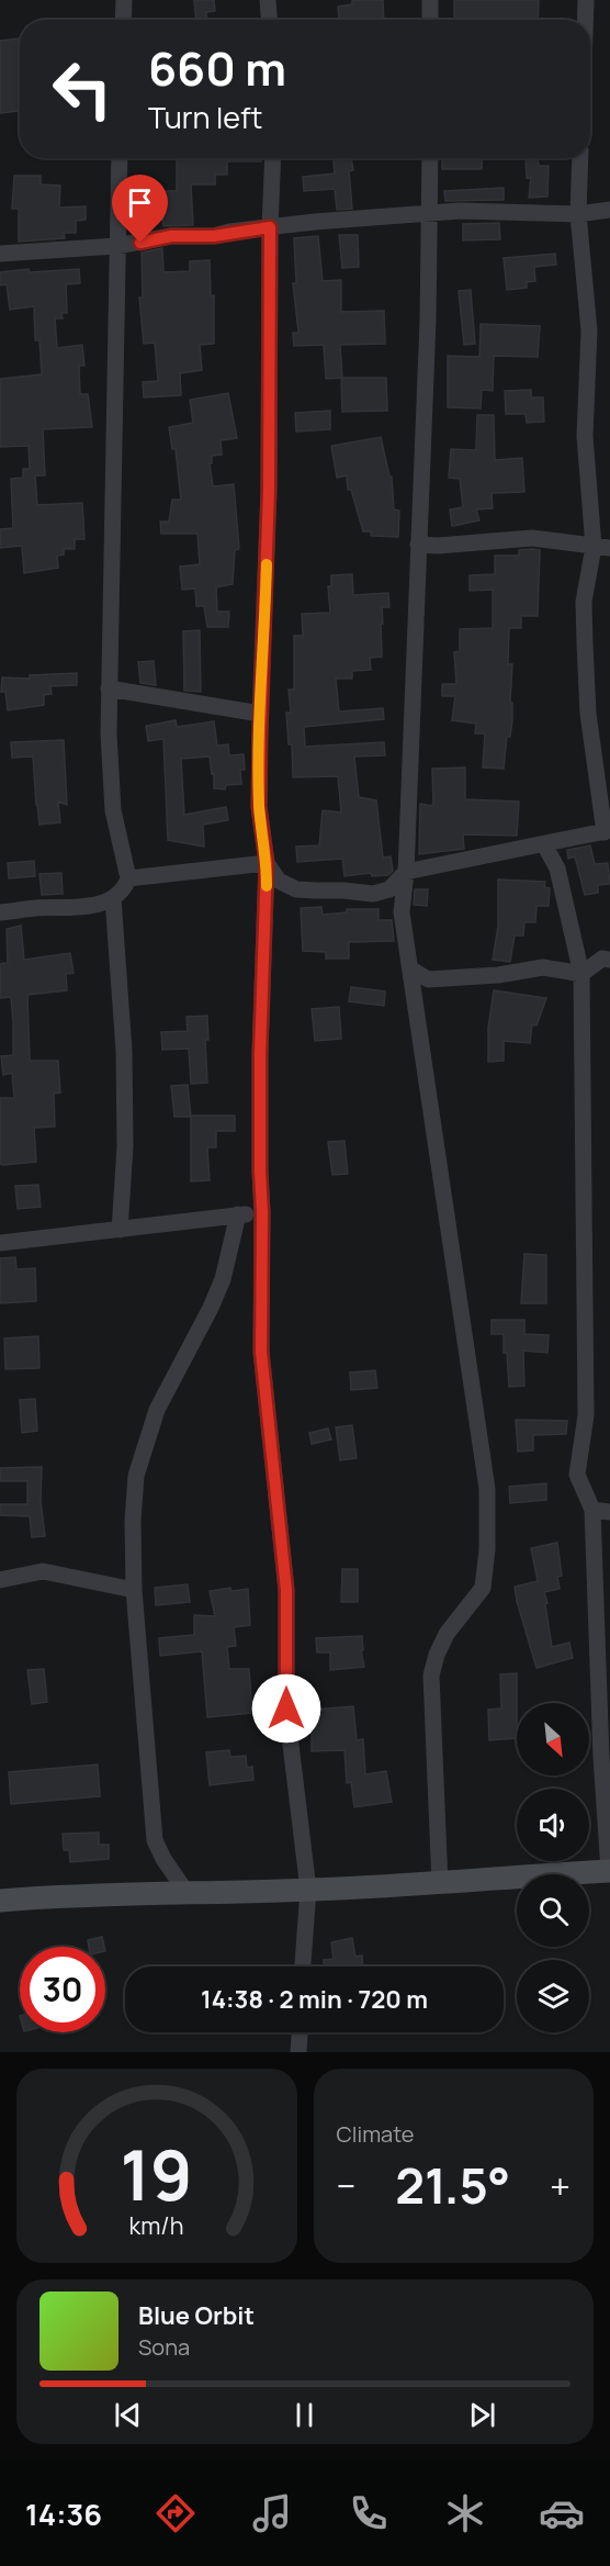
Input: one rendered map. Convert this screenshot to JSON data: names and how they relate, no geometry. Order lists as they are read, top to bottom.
{
  "north": "bottom right",
  "page": {
    "turn": ["660 m", "Turn left"],
    "limit": "30",
    "trip": "14:38 · 2 min · 720 m",
    "tile": "Climate",
    "heat": ["−", "21.5°", "+"],
    "song": ["Blue Orbit", "Sona"],
    "tabs": "14:36",
    "gauge": ["19", "km/h"]
  }
}
